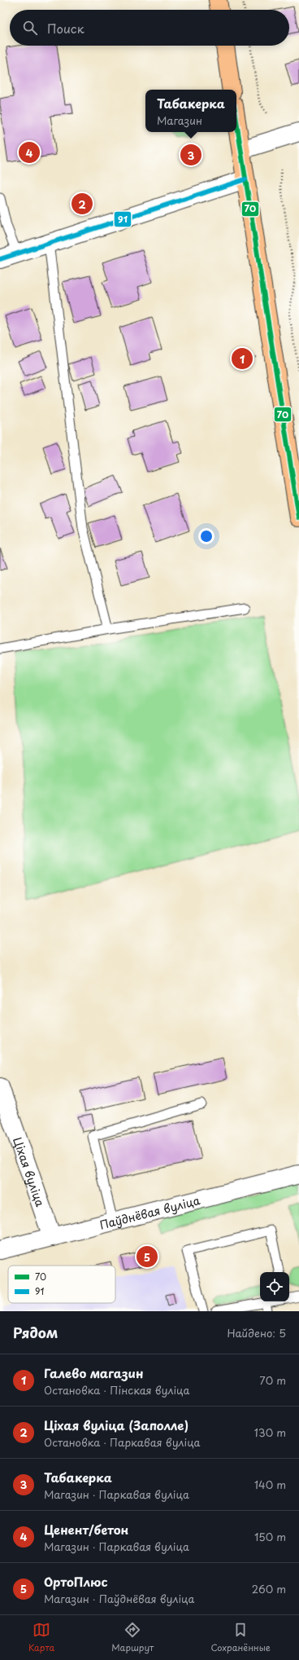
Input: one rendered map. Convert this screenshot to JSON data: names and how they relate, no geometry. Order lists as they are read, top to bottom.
{
  "streets": {
    "street": ["Ціхая вуліца", "Паўднёвая вуліца"]
  },
  "crossings": [
    ["Ціхая вуліца", "Паўднёвая вуліца"]
  ],
  "lines": ["transit line 70", "transit line 91"],
  "legend": ["70", "91"],
  "page": {
    "search": "Поиск",
    "popup": ["Табакерка", "Магазин"],
    "pins": [
      "4",
      "3",
      "2",
      "1",
      "5"
    ],
    "heading": ["Рядом", "Найдено: 5"],
    "list": [
      {
        "mark": "1",
        "name": "Галево магазин",
        "note": "Остановка · Пінская вуліца",
        "value": "70 m"
      },
      {
        "mark": "2",
        "name": "Ціхая вуліца (Заполле)",
        "note": "Остановка · Паркавая вуліца",
        "value": "130 m"
      },
      {
        "mark": "3",
        "name": "Табакерка",
        "note": "Магазин · Паркавая вуліца",
        "value": "140 m"
      },
      {
        "mark": "4",
        "name": "Ценент/бетон",
        "note": "Магазин · Паркавая вуліца",
        "value": "150 m"
      },
      {
        "mark": "5",
        "name": "ОртоПлюс",
        "note": "Магазин · Паўднёвая вуліца",
        "value": "260 m"
      }
    ],
    "nav": ["Карта", "Маршрут", "Сохранённые"]
  }
}
